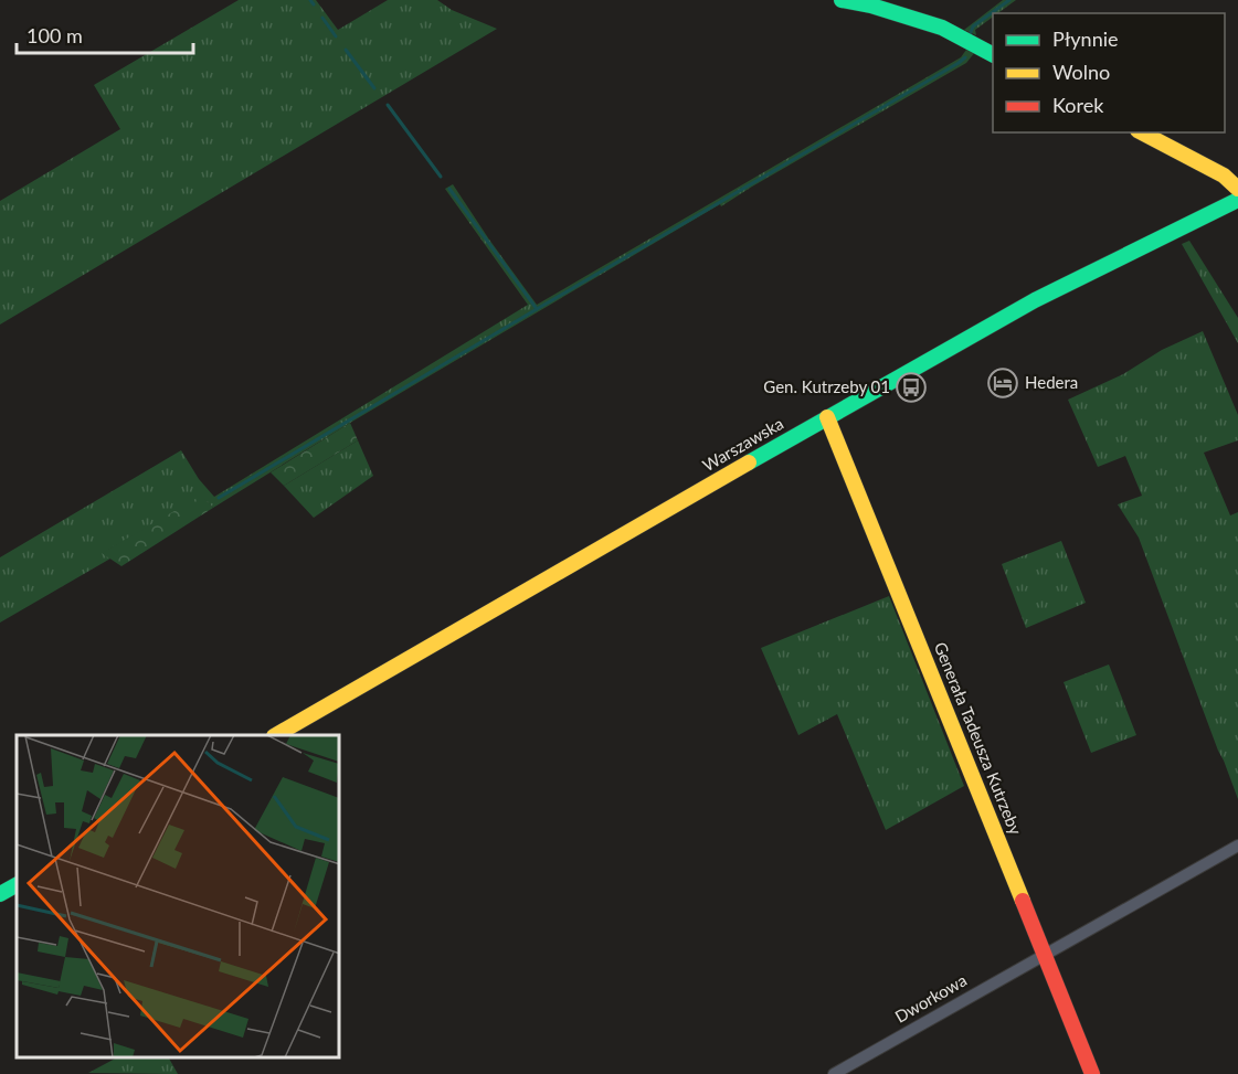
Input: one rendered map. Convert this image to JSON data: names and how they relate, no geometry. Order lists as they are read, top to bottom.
{
  "streets": {
    "main road": ["Warszawska", "Generała Tadeusza Kutrzeby"],
    "street": ["Dworkowa"]
  },
  "crossings": [
    ["Warszawska", "Generała Tadeusza Kutrzeby"],
    ["Generała Tadeusza Kutrzeby", "Dworkowa"]
  ],
  "places": {
    "hotel": ["Hedera"],
    "bus stop": ["Gen. Kutrzeby 01"]
  },
  "legend": ["Płynnie", "Wolno", "Korek"],
  "scale_bar": "100 m"
}
